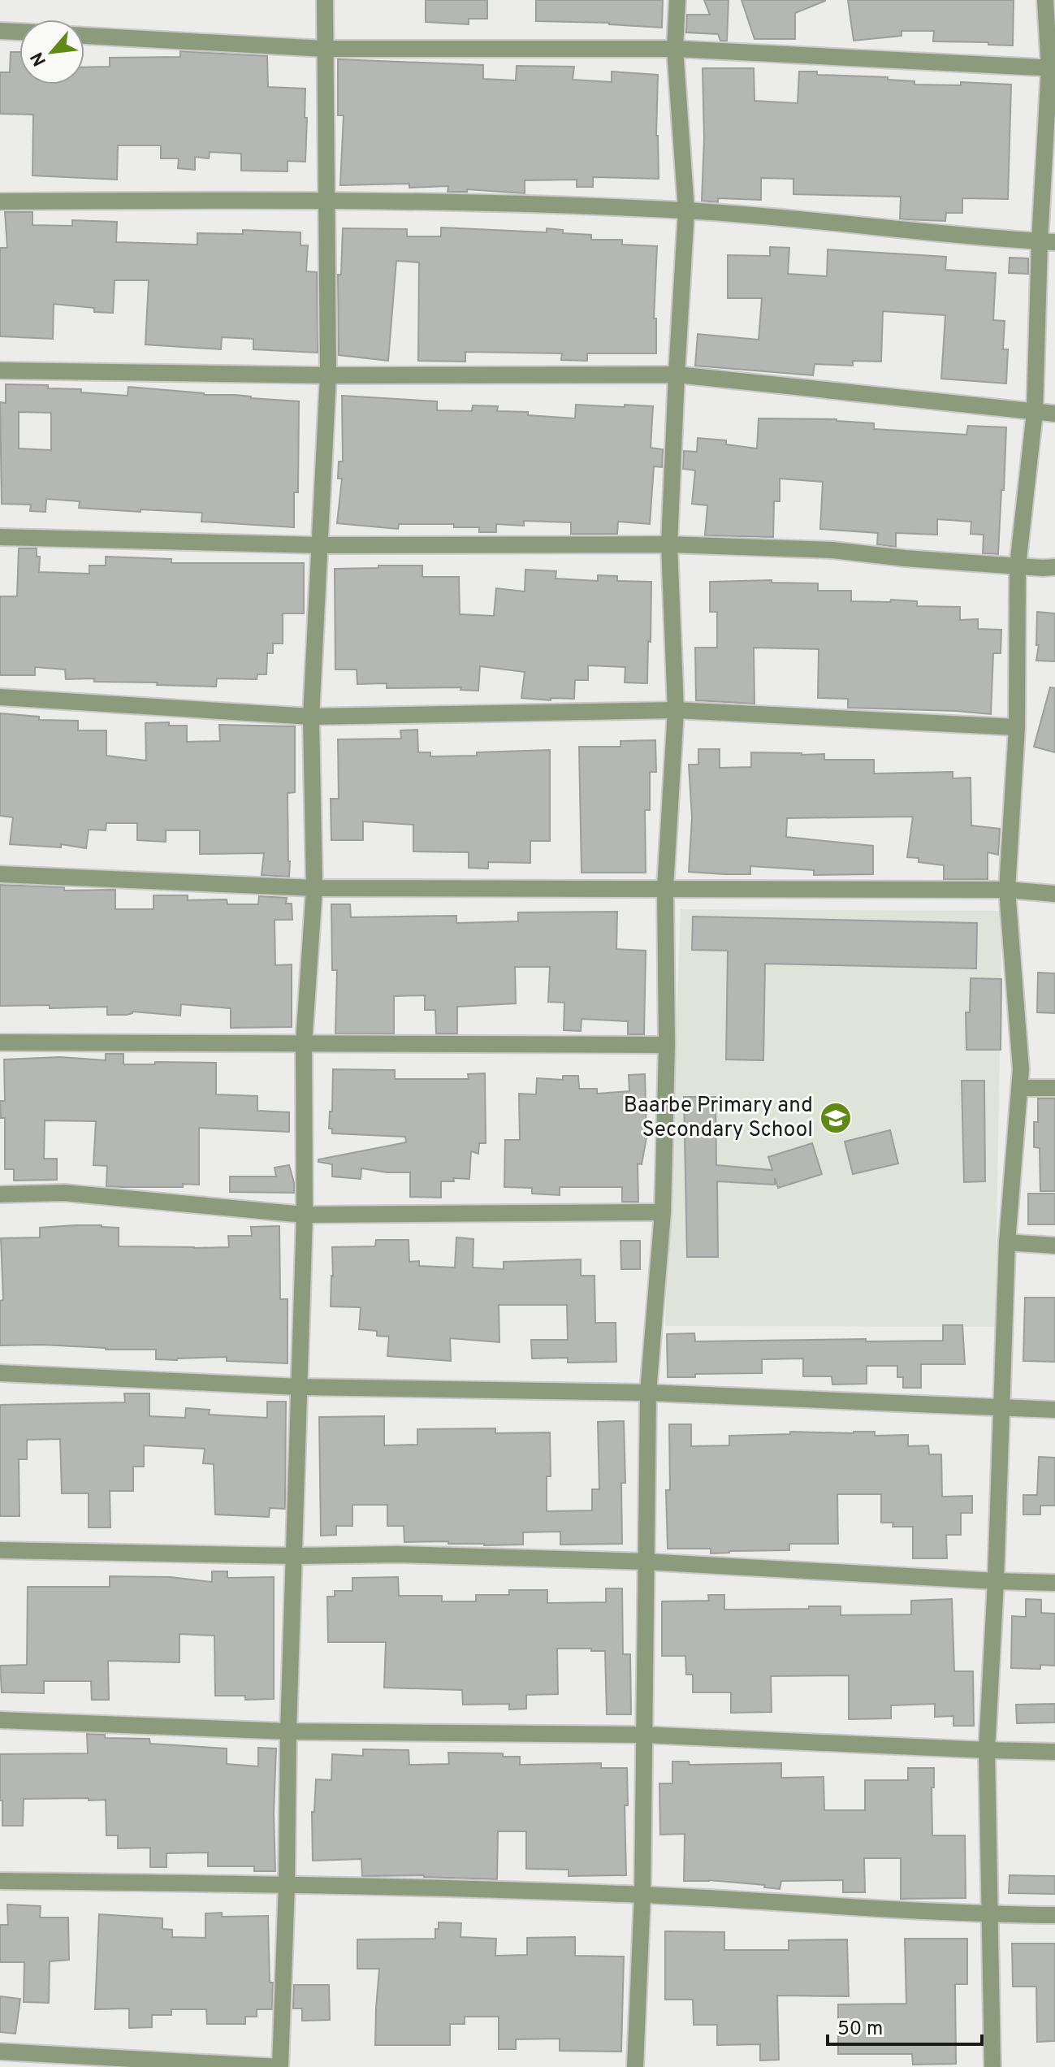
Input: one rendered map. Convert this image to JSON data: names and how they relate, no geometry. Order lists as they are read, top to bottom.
{
  "places": {
    "school or university": ["Baarbe Primary and Secondary School"]
  },
  "scale_bar": "50 m",
  "north": "bottom left"
}
